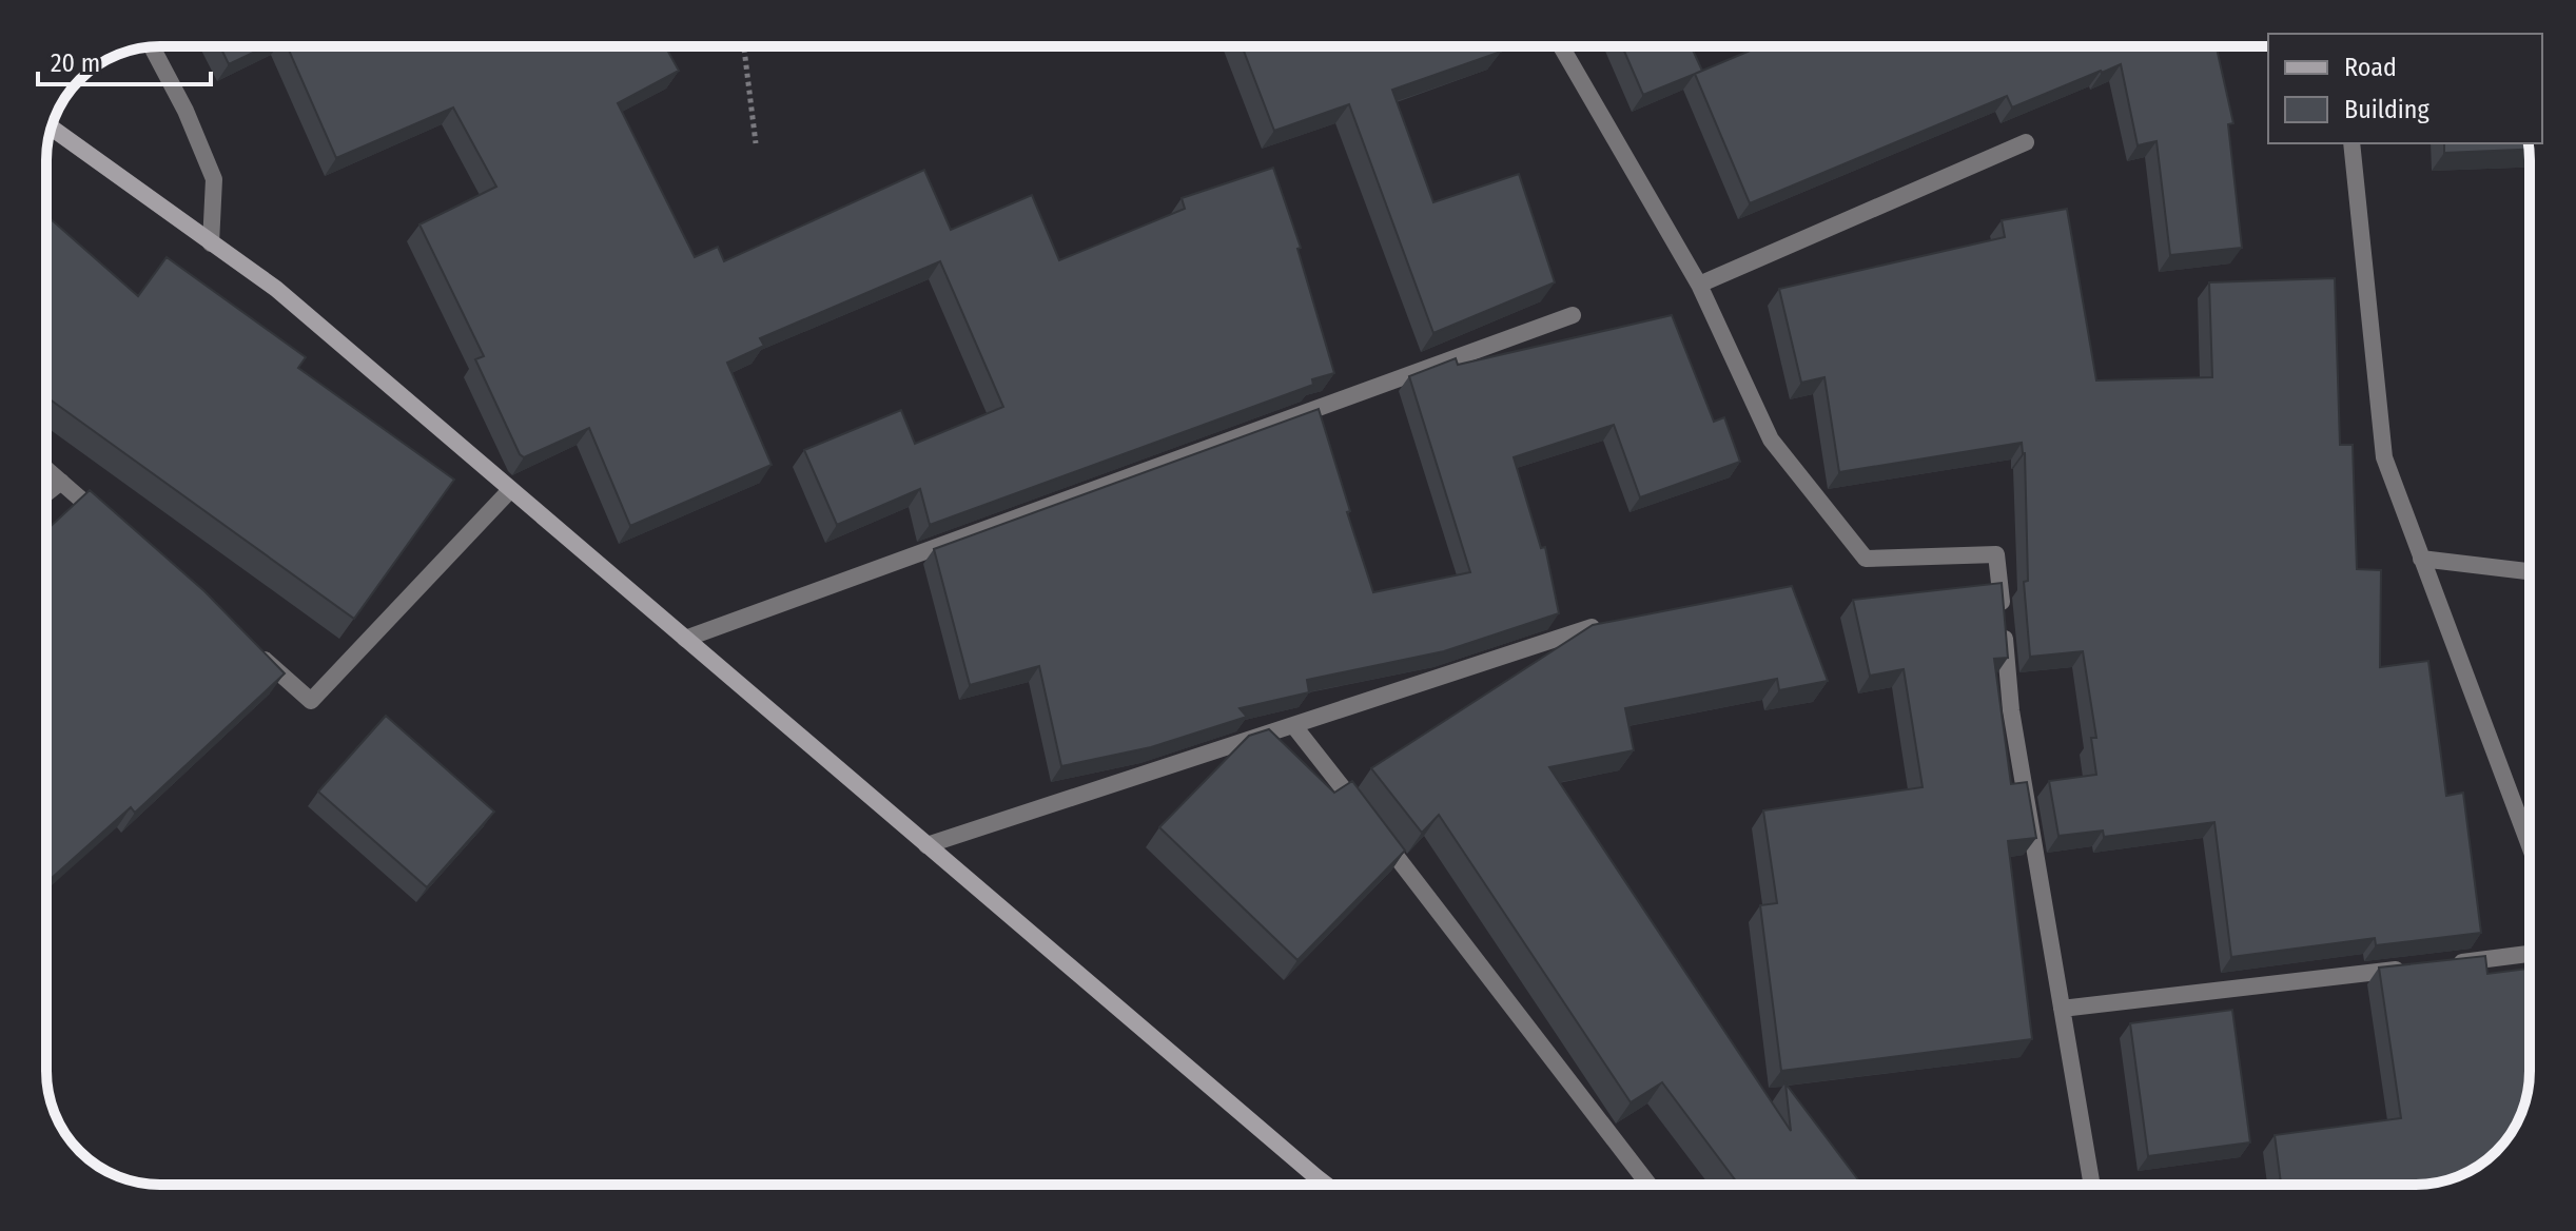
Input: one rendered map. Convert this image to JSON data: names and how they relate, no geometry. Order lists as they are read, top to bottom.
{
  "legend": ["Road", "Building"],
  "scale_bar": "20 m"
}
